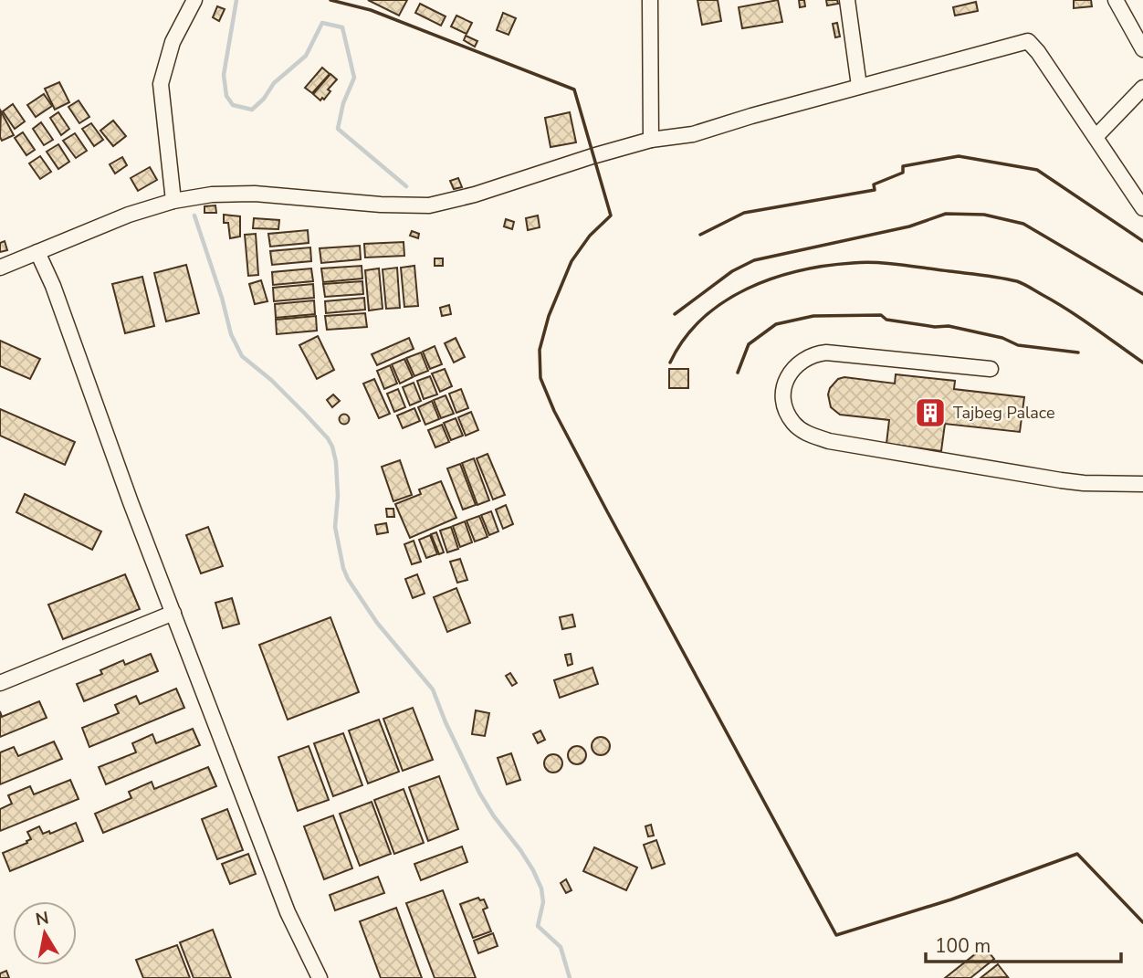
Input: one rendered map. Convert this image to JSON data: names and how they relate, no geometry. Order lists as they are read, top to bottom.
{
  "places": {
    "building": ["Tajbeg Palace"]
  },
  "scale_bar": "100 m",
  "north": "top"
}
